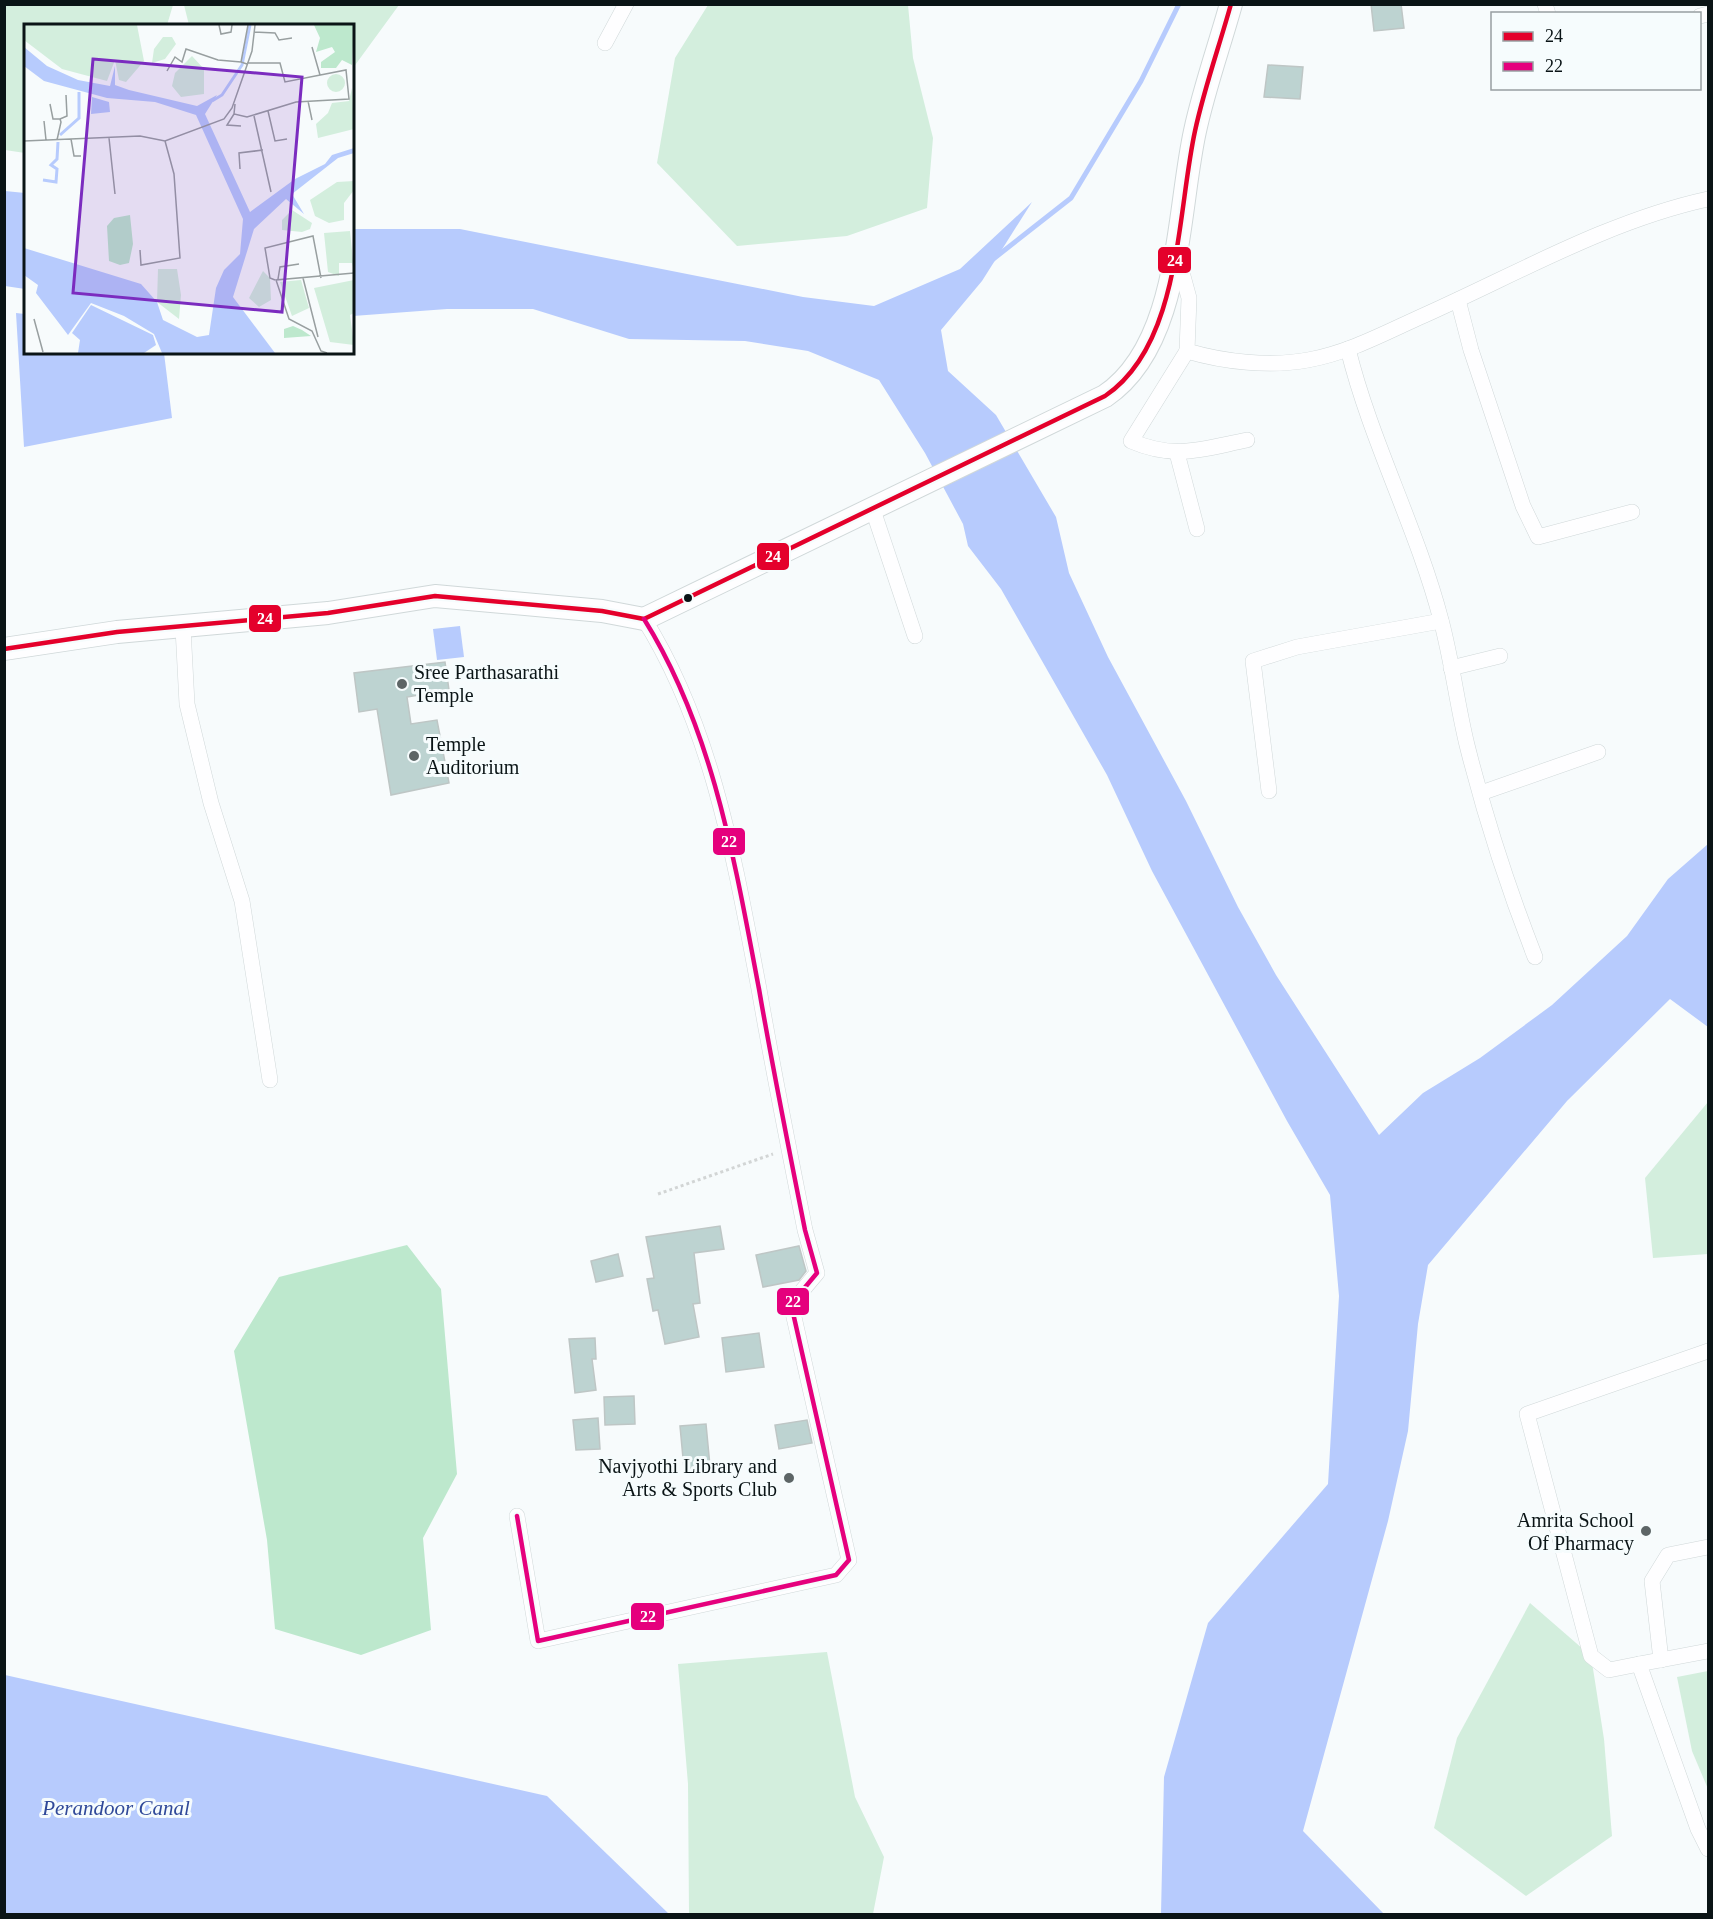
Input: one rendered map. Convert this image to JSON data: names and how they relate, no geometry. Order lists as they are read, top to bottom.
{
  "water": ["Perandoor Canal"],
  "places": [
    "Sree Parthasarathi Temple",
    "Temple Auditorium",
    "Navjyothi Library and Arts & Sports Club",
    "Amrita School Of Pharmacy"
  ],
  "lines": ["transit line 24", "transit line 22"],
  "legend": ["24", "22"]
}
